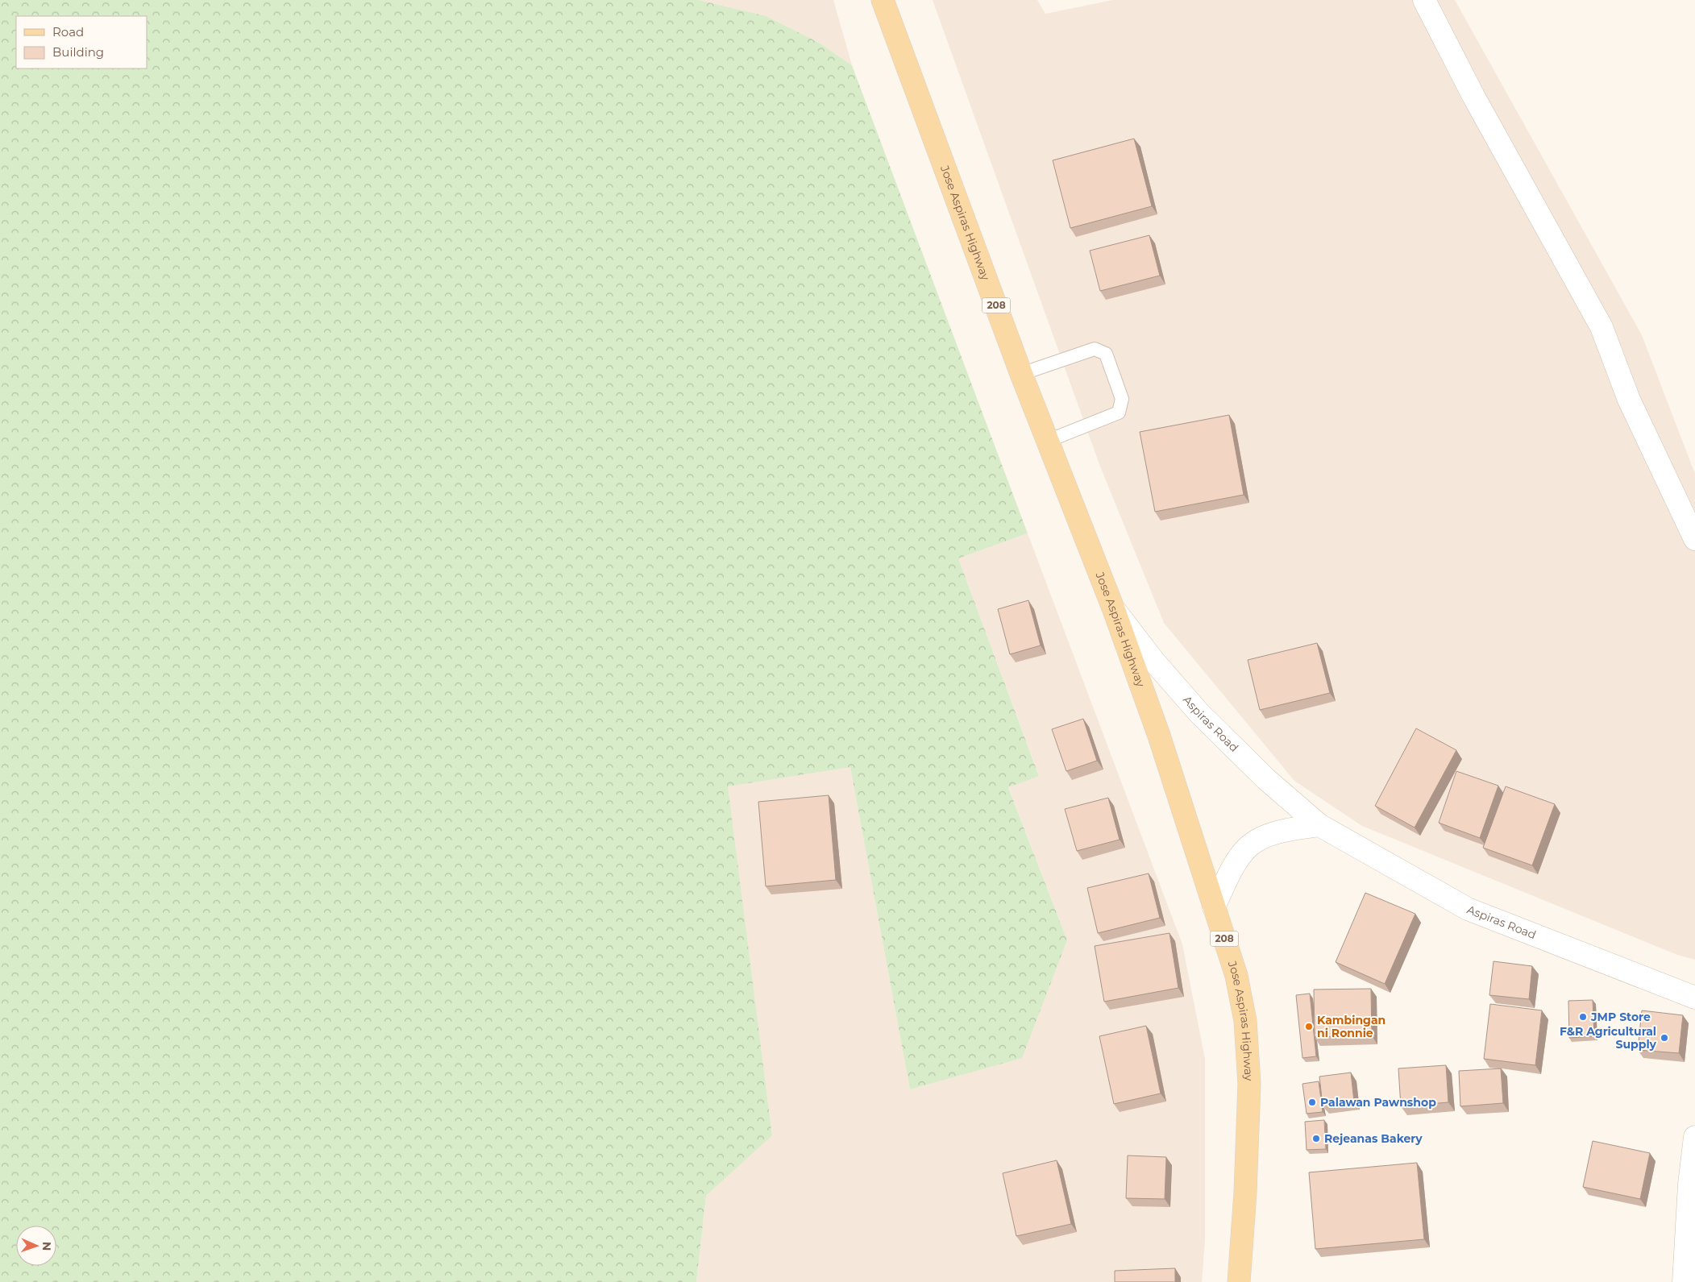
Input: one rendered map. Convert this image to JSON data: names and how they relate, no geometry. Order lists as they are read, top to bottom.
{
  "streets": {
    "main road": ["Jose Aspiras Highway", "208", "Aspiras Road"]
  },
  "crossings": [
    ["Jose Aspiras Highway", "Aspiras Road"]
  ],
  "places": [
    "JMP Store",
    "Kambingan ni Ronnie",
    "F&R Agricultural Supply",
    "Palawan Pawnshop",
    "Rejeanas Bakery"
  ],
  "legend": ["Road", "Building"],
  "north": "right"
}
